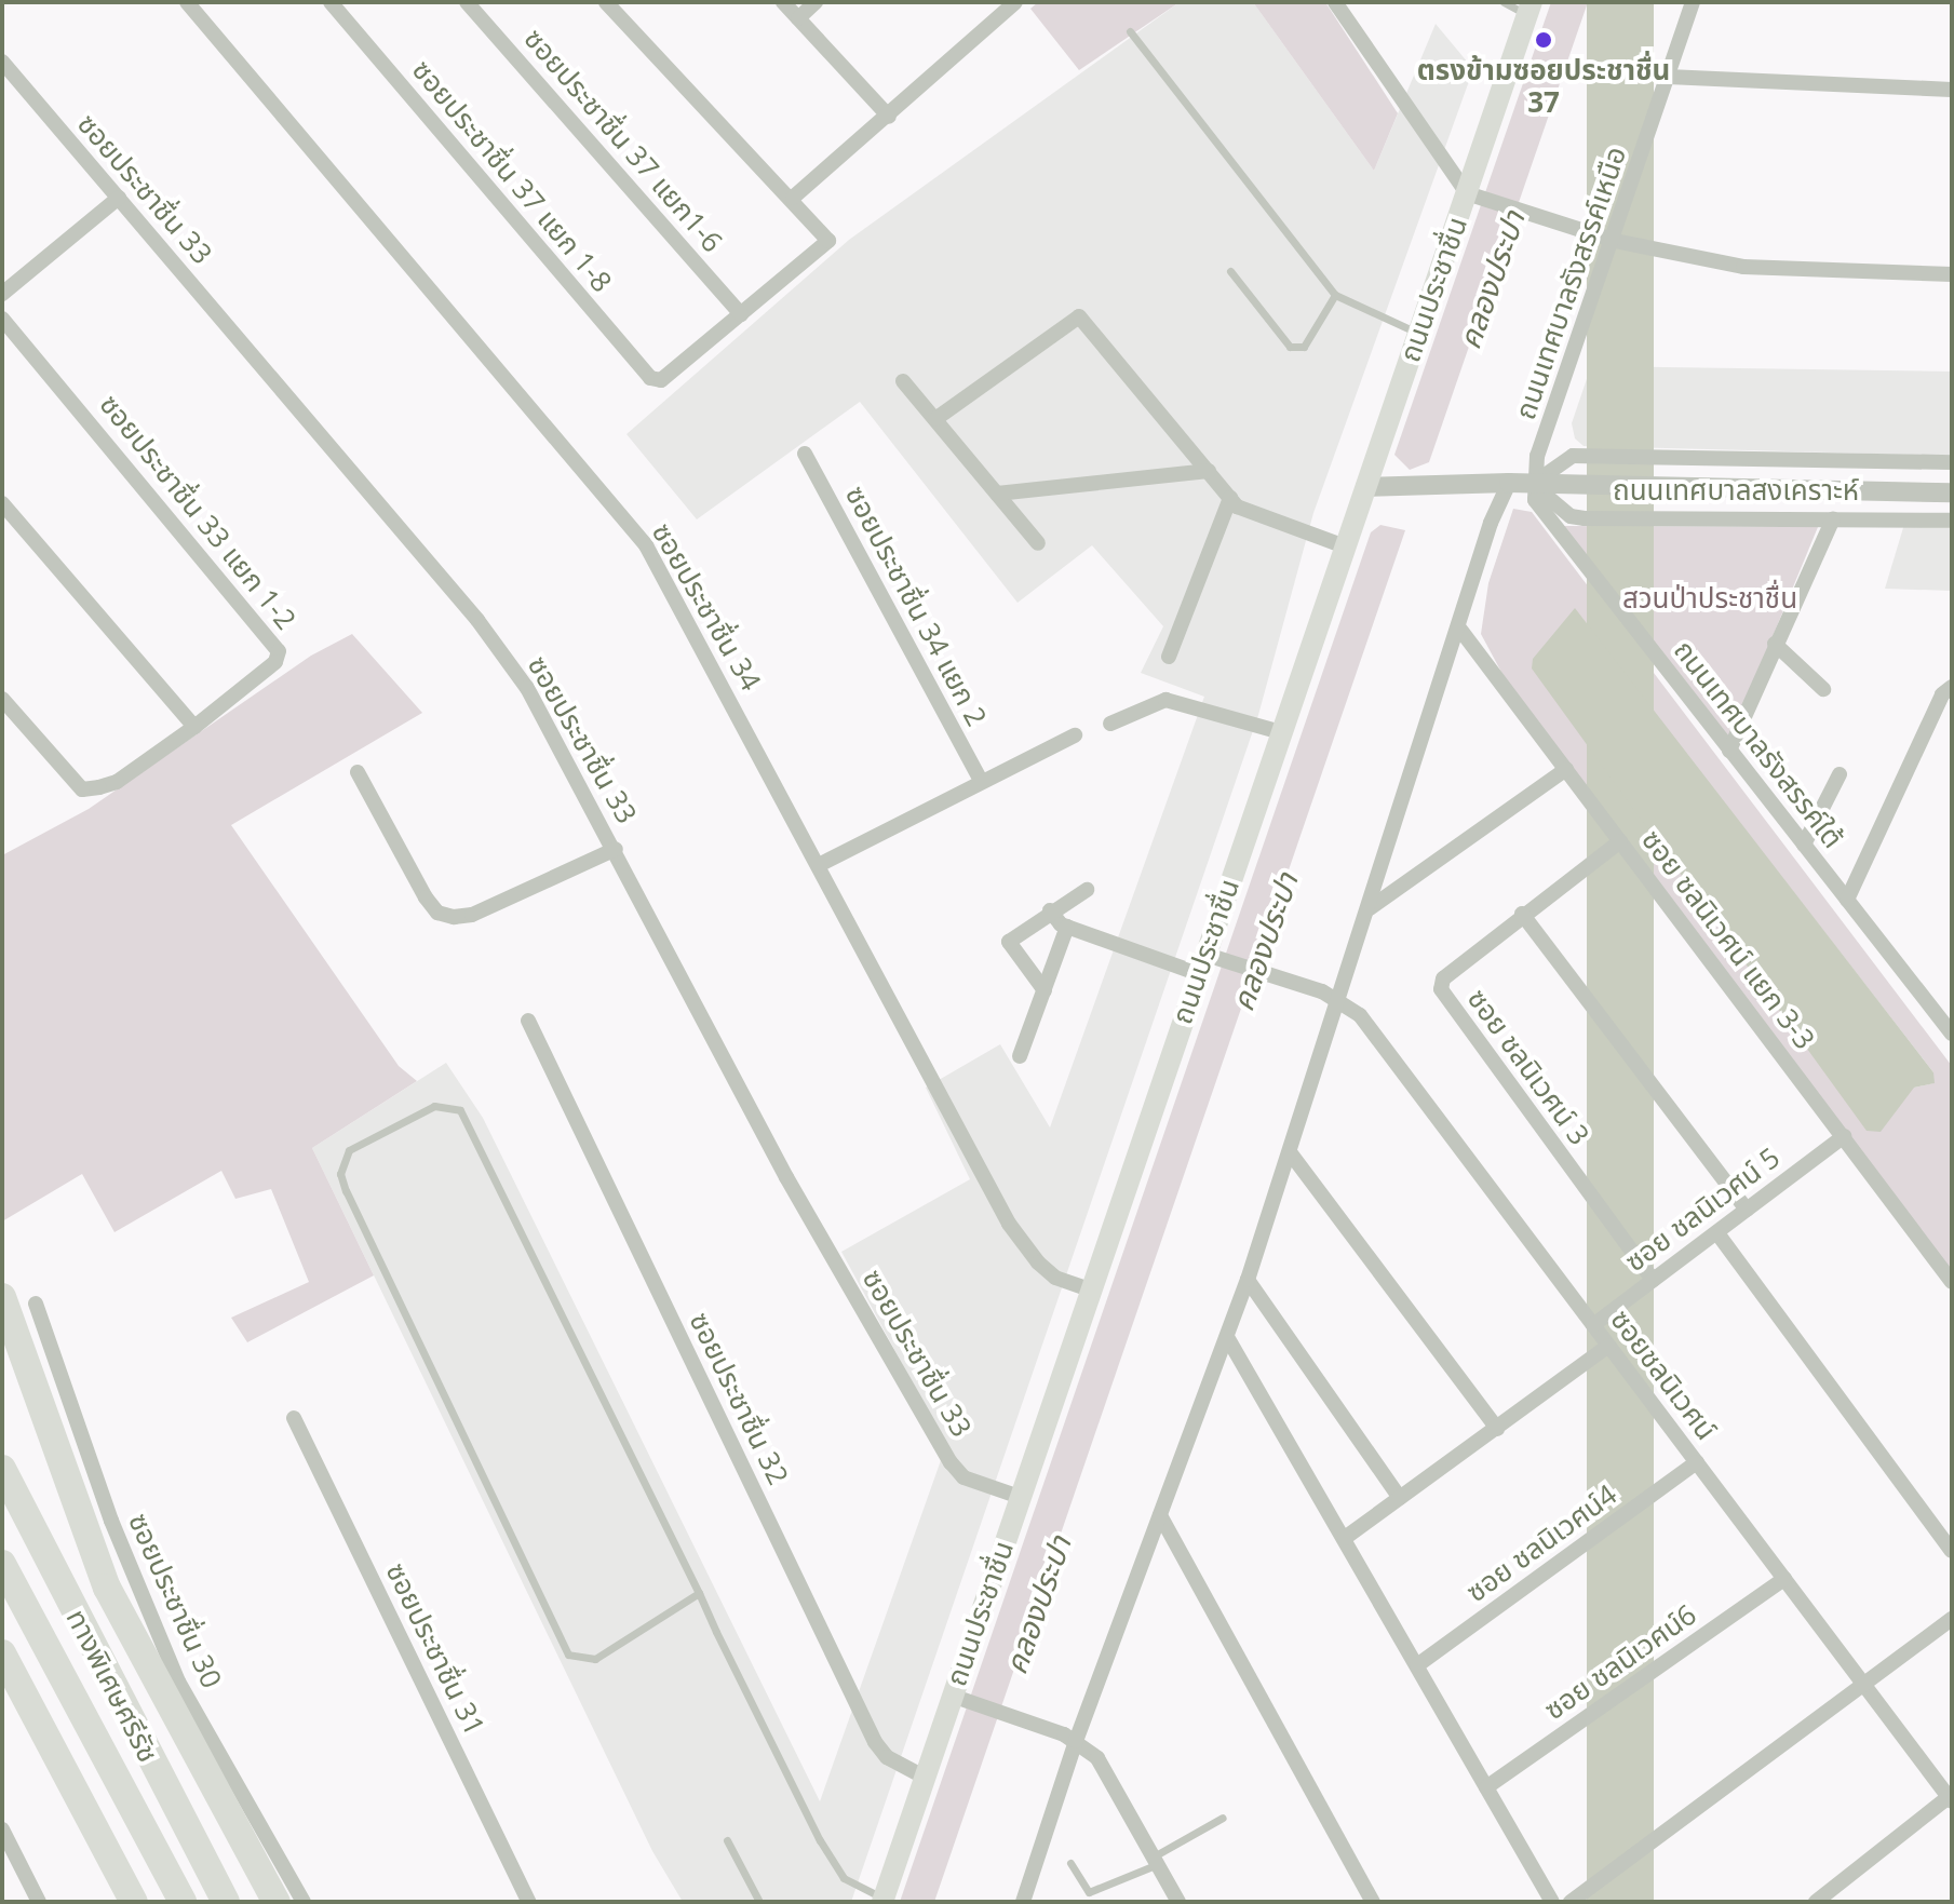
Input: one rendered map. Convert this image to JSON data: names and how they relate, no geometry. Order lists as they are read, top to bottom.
{
  "streets": {
    "highway": ["ทางพิเศษศรีรัช"],
    "main road": ["ถนนประชาชื่น"],
    "street": [
      "ซอยประชาชื่น 37 แยก1-6",
      "ซอยประชาชื่น 37 แยก 1-8",
      "ซอยประชาชื่น 33",
      "ถนนเทศบาลรังสรรค์เหนือ",
      "ถนนเทศบาลสงเคราะห์",
      "ซอยประชาชื่น 33 แยก 1-2",
      "ซอยประชาชื่น 34 แยก 2",
      "ซอยประชาชื่น 34",
      "ถนนเทศบาลรังสรรค์ใต้",
      "ซอย ชลนิเวศน์ แยก 3-3",
      "ซอย ชลนิเวศน์ 3",
      "ซอย ชลนิเวศน์ 5",
      "ซอยชลนิเวศน์",
      "ซอยประชาชื่น 32",
      "ซอย ชลนิเวศน์4",
      "ซอยประชาชื่น 30",
      "ซอยประชาชื่น 31",
      "ซอย ชลนิเวศน์6"
    ]
  },
  "crossings": [
    ["ซอยประชาชื่น 37 แยก1-6", "ซอยประชาชื่น 37 แยก 1-8"],
    ["ซอยประชาชื่น 33", "ถนนประชาชื่น"],
    ["ถนนเทศบาลรังสรรค์เหนือ", "ถนนเทศบาลสงเคราะห์"],
    ["ถนนเทศบาลรังสรรค์เหนือ", "ถนนเทศบาลรังสรรค์ใต้"],
    ["ถนนประชาชื่น", "ถนนเทศบาลสงเคราะห์"],
    ["ถนนประชาชื่น", "ซอยประชาชื่น 34"],
    ["ถนนประชาชื่น", "ซอยชลนิเวศน์"],
    ["ถนนประชาชื่น", "ซอยประชาชื่น 32"],
    ["ถนนเทศบาลสงเคราะห์", "ถนนเทศบาลรังสรรค์ใต้"],
    ["ซอย ชลนิเวศน์ แยก 3-3", "ซอย ชลนิเวศน์ 3"],
    ["ซอย ชลนิเวศน์ แยก 3-3", "ซอย ชลนิเวศน์ 5"],
    ["ซอย ชลนิเวศน์ 3", "ซอย ชลนิเวศน์ 5"],
    ["ซอย ชลนิเวศน์ 5", "ซอยชลนิเวศน์"],
    ["ซอยชลนิเวศน์", "ซอย ชลนิเวศน์4"],
    ["ซอยชลนิเวศน์", "ซอย ชลนิเวศน์6"]
  ],
  "water": ["คลองประปา"],
  "parks": ["สวนป่าประชาชื่น"],
  "places": ["ตรงข้ามซอยประชาชื่น 37"]
}
